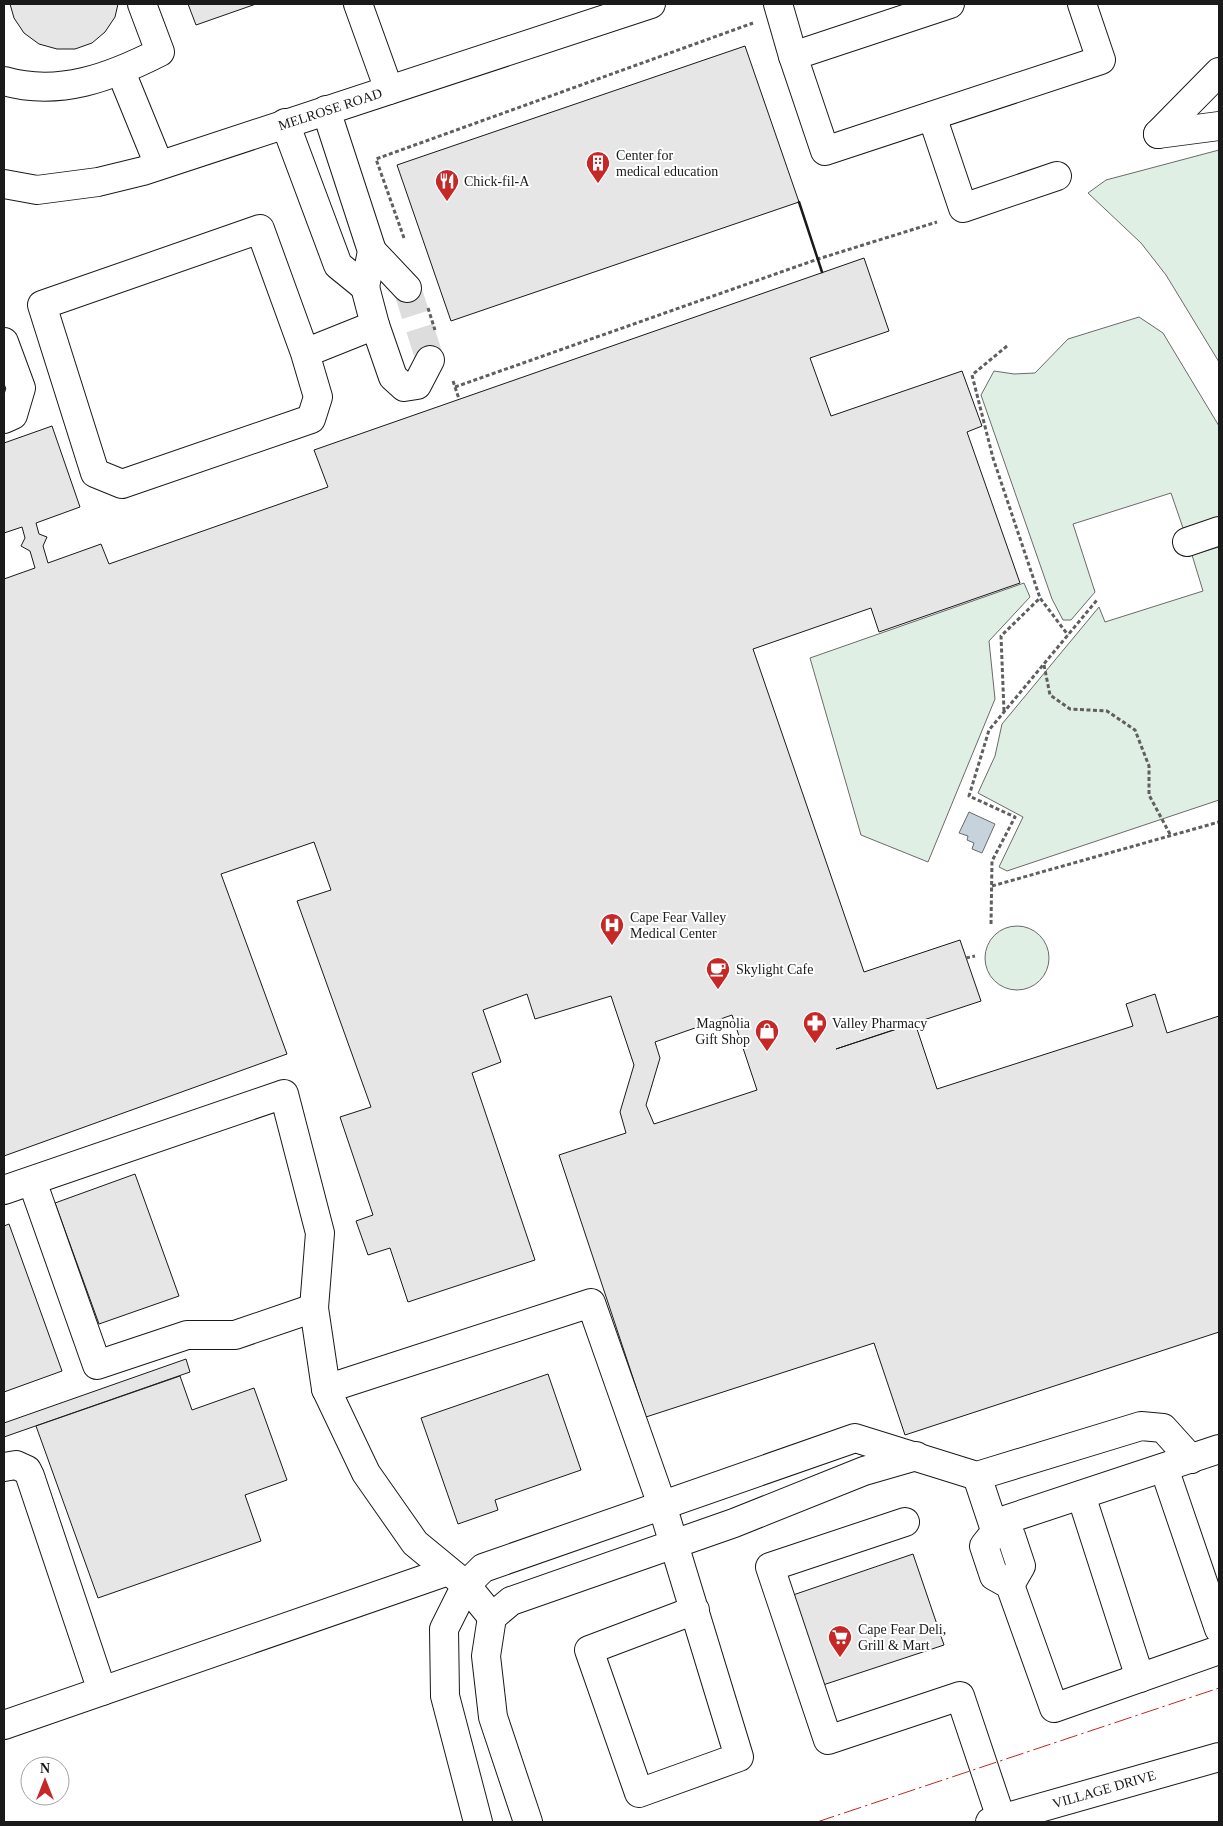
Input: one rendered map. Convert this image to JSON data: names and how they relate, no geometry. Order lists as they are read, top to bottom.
{
  "streets": {
    "street": ["MELROSE ROAD", "VILLAGE DRIVE"]
  },
  "places": {
    "building": ["Center for medical education"],
    "restaurant": ["Chick-fil-A"],
    "hospital": ["Cape Fear Valley Medical Center"],
    "cafe": ["Skylight Cafe"],
    "pharmacy": ["Valley Pharmacy"],
    "shop": ["Magnolia Gift Shop"],
    "supermarket": ["Cape Fear Deli, Grill & Mart"]
  },
  "north": "top"
}
